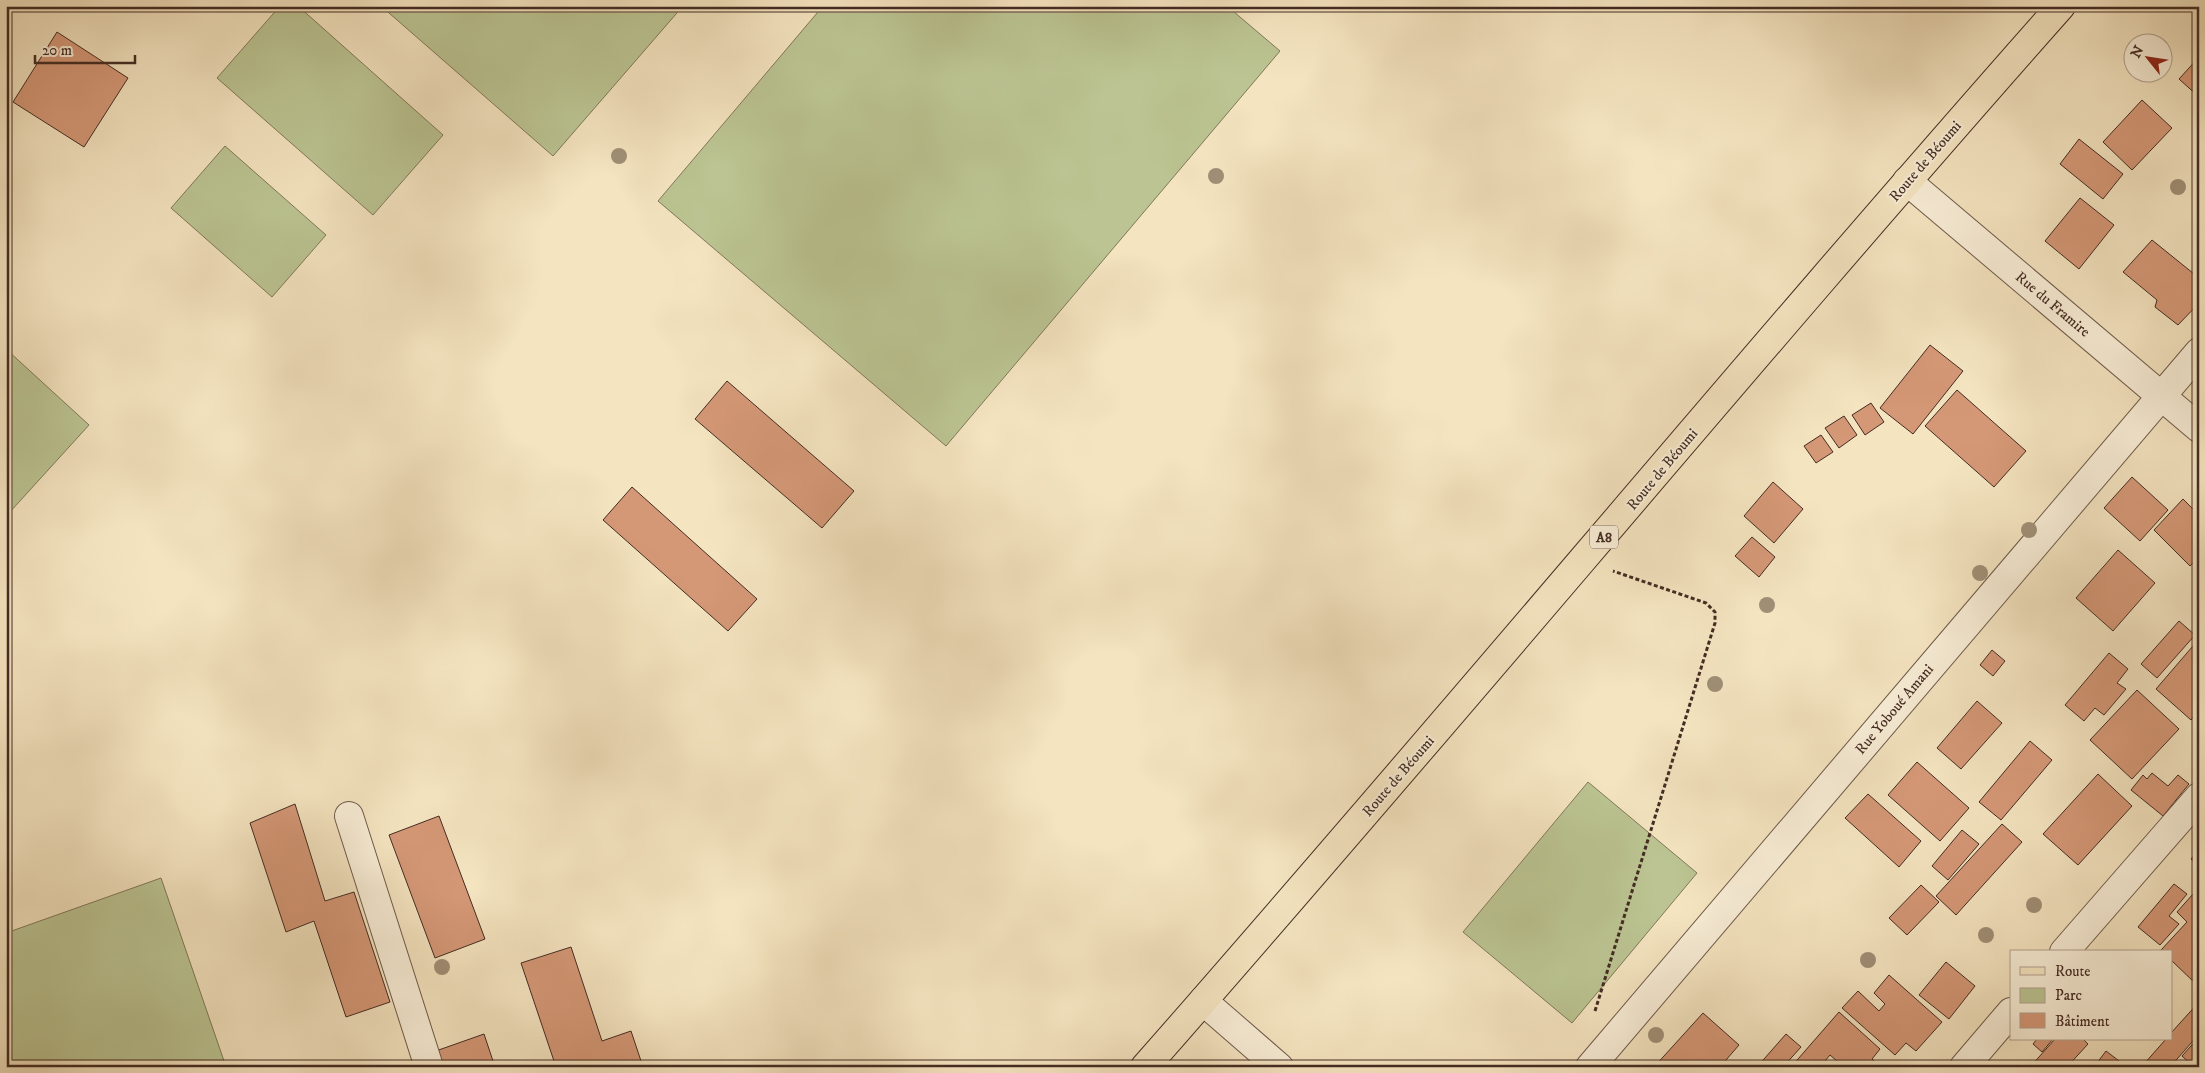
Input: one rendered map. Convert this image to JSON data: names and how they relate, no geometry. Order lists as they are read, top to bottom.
{
  "streets": {
    "main road": ["Route de Béoumi", "A8"],
    "street": ["Rue du Framire", "Rue Yoboué Amani"]
  },
  "crossings": [
    ["Route de Béoumi", "Rue du Framire"],
    ["Rue du Framire", "Rue Yoboué Amani"]
  ],
  "legend": ["Route", "Parc", "Bâtiment"],
  "scale_bar": "20 m",
  "north": "top left"
}
